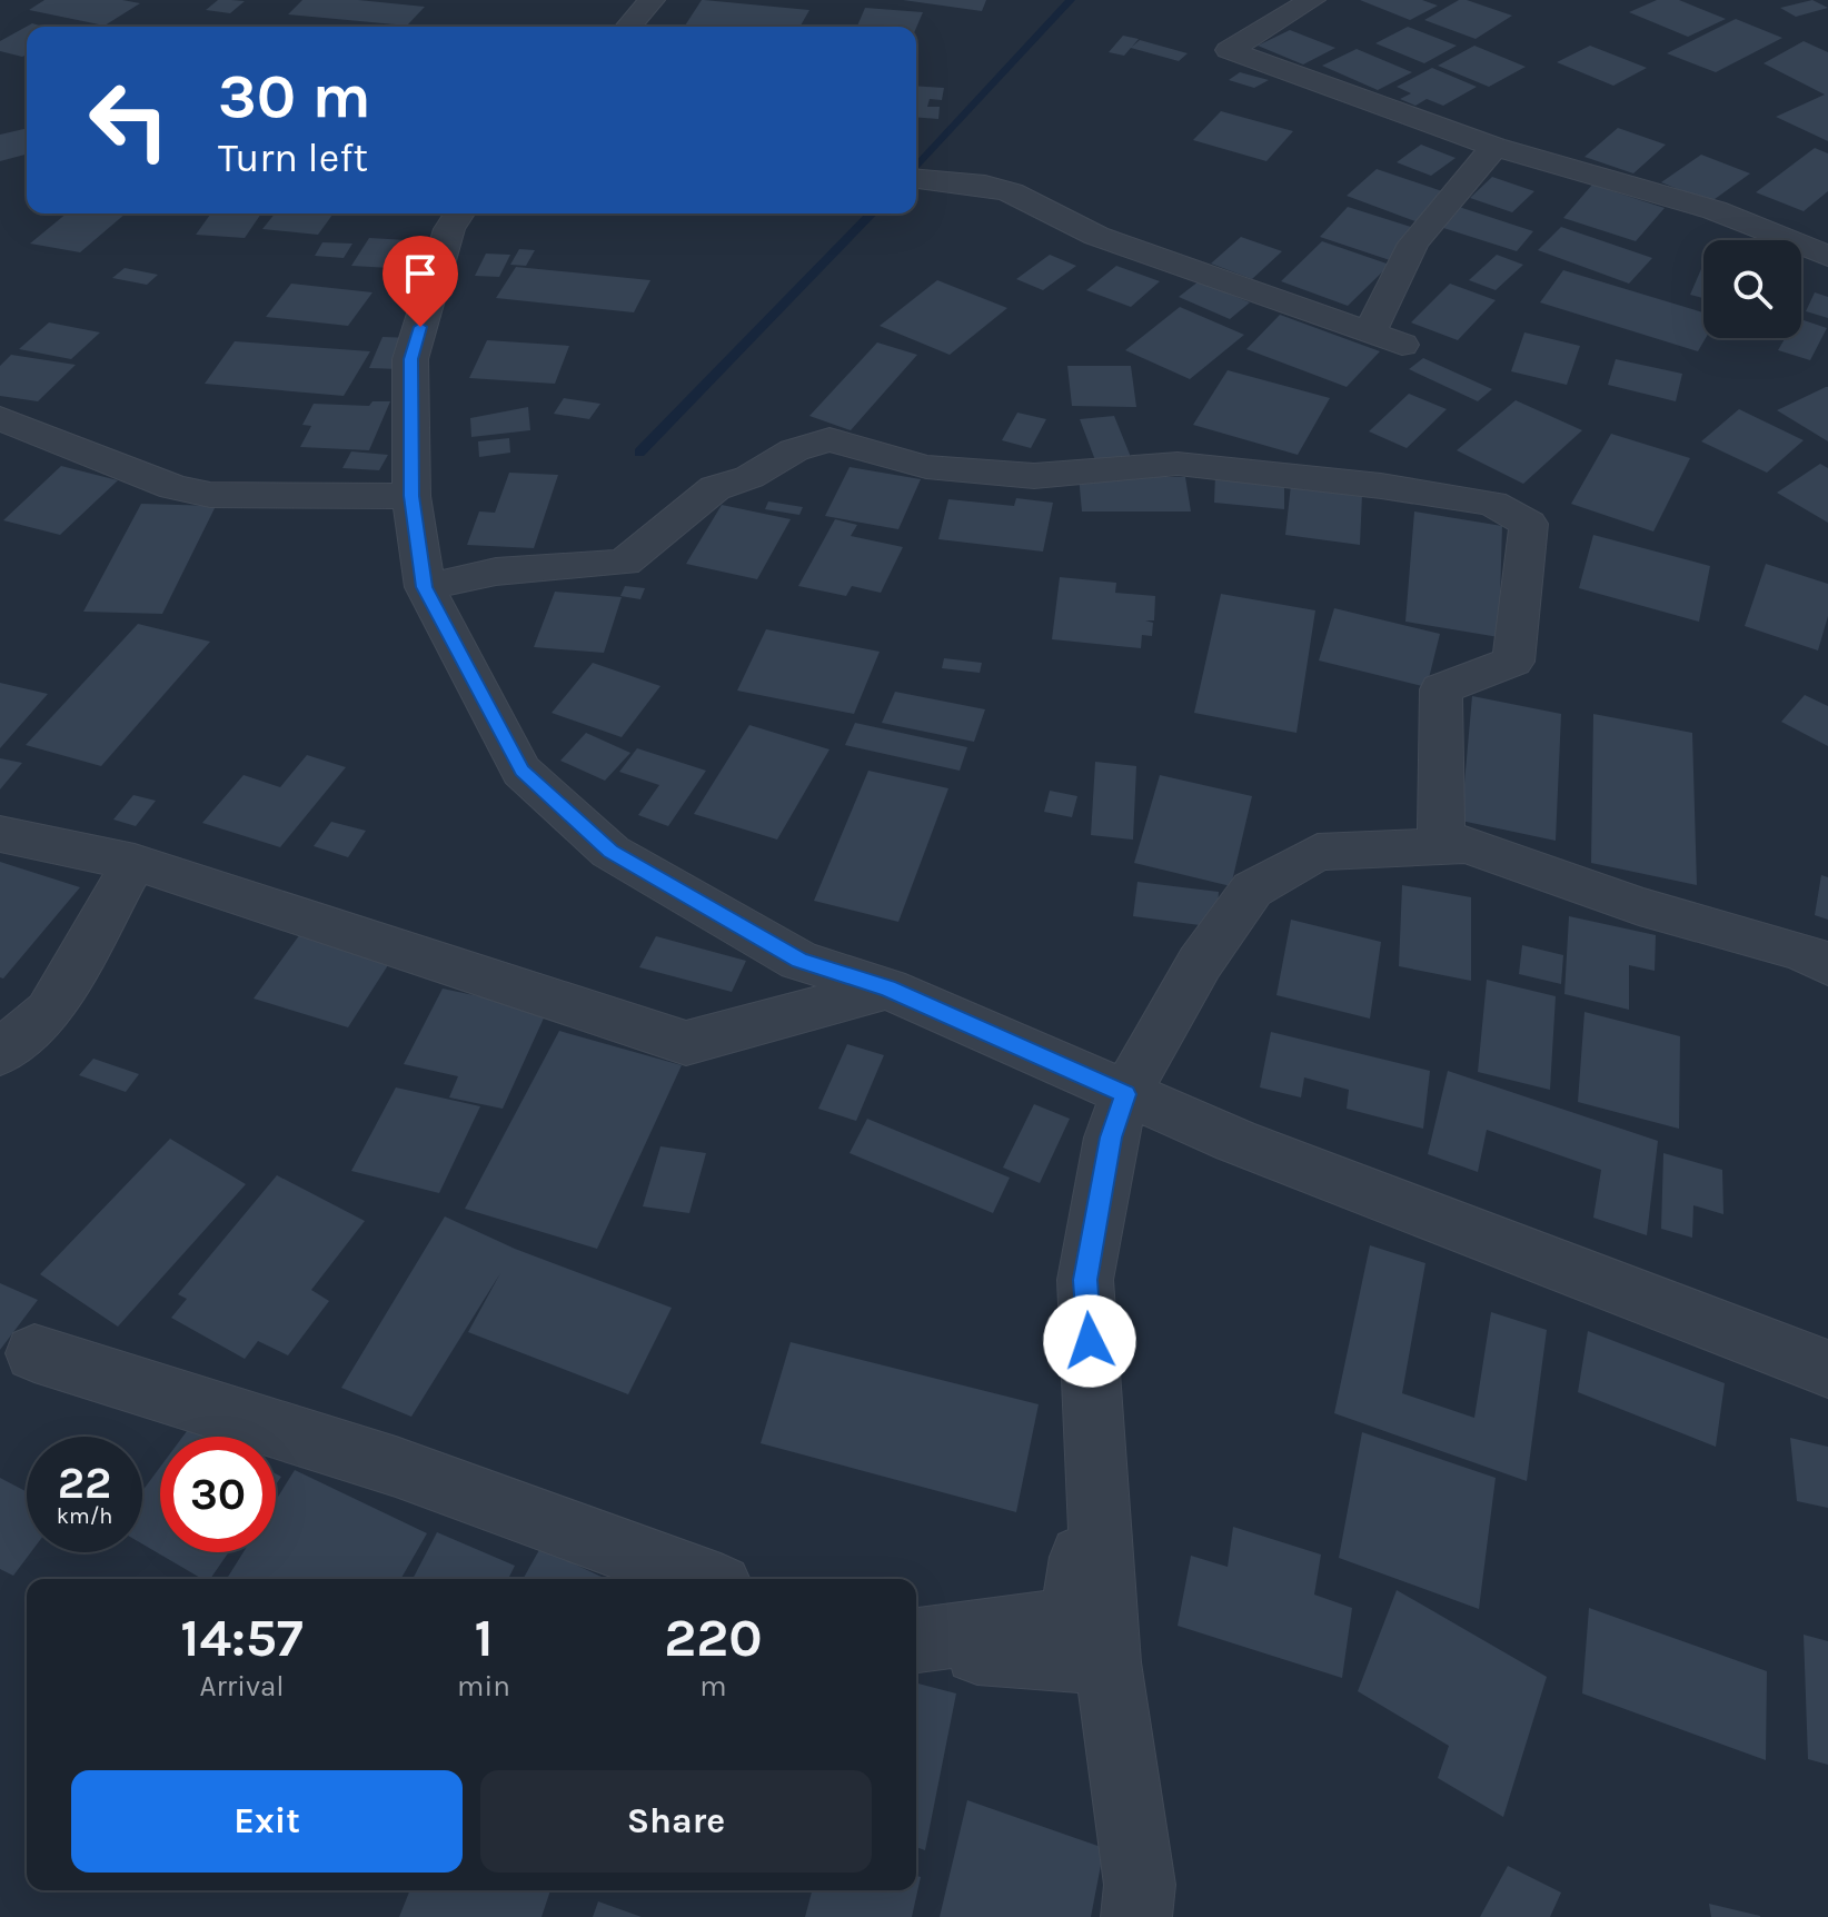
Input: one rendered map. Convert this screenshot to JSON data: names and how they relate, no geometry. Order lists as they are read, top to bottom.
{
  "page": {
    "turn": ["30 m", "Turn left"],
    "speed": "22 km/h",
    "limit": "30",
    "eta": [
      "14:57",
      "Arrival",
      "1",
      "min",
      "220",
      "m"
    ],
    "buttons": ["Exit", "Share"]
  }
}
